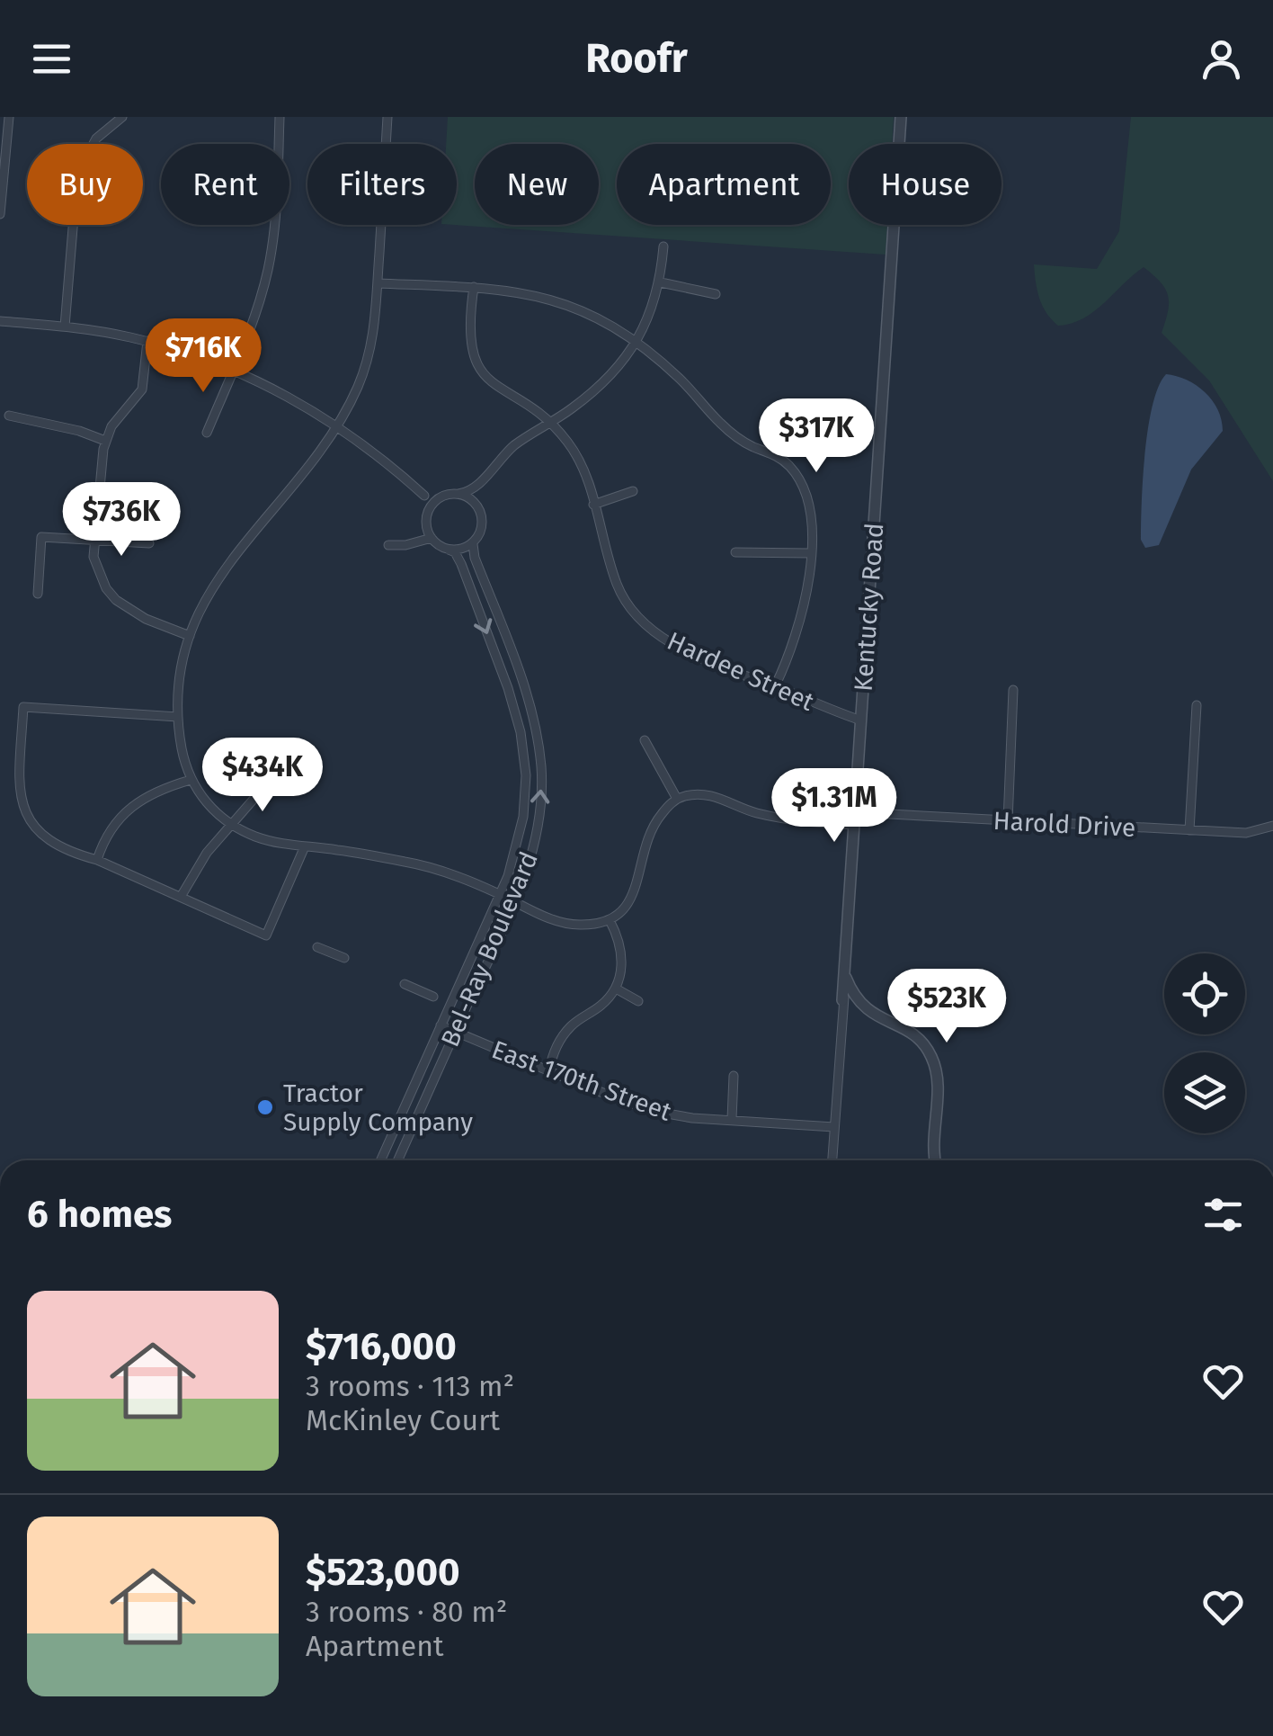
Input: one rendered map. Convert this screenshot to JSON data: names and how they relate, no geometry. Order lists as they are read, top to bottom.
{
  "streets": {
    "street": [
      "Kentucky Road",
      "Hardee Street",
      "Harold Drive",
      "Bel-Ray Boulevard",
      "East 170th Street"
    ]
  },
  "crossings": [
    ["Kentucky Road", "Hardee Street"],
    ["Kentucky Road", "Harold Drive"],
    ["Bel-Ray Boulevard", "East 170th Street"]
  ],
  "places": ["Tractor Supply Company"],
  "page": {
    "header": "Roofr",
    "chip": [
      "Buy",
      "Rent",
      "Filters",
      "New",
      "Apartment",
      "House"
    ],
    "price": [
      "$716K",
      "$317K",
      "$736K",
      "$434K",
      "$1.31M",
      "$523K"
    ],
    "heading": "6 homes",
    "list": [
      {
        "name": "$716,000",
        "note": "3 rooms · 113 m² · McKinley Court"
      },
      {
        "name": "$523,000",
        "note": "3 rooms · 80 m² · Apartment"
      }
    ]
  }
}
